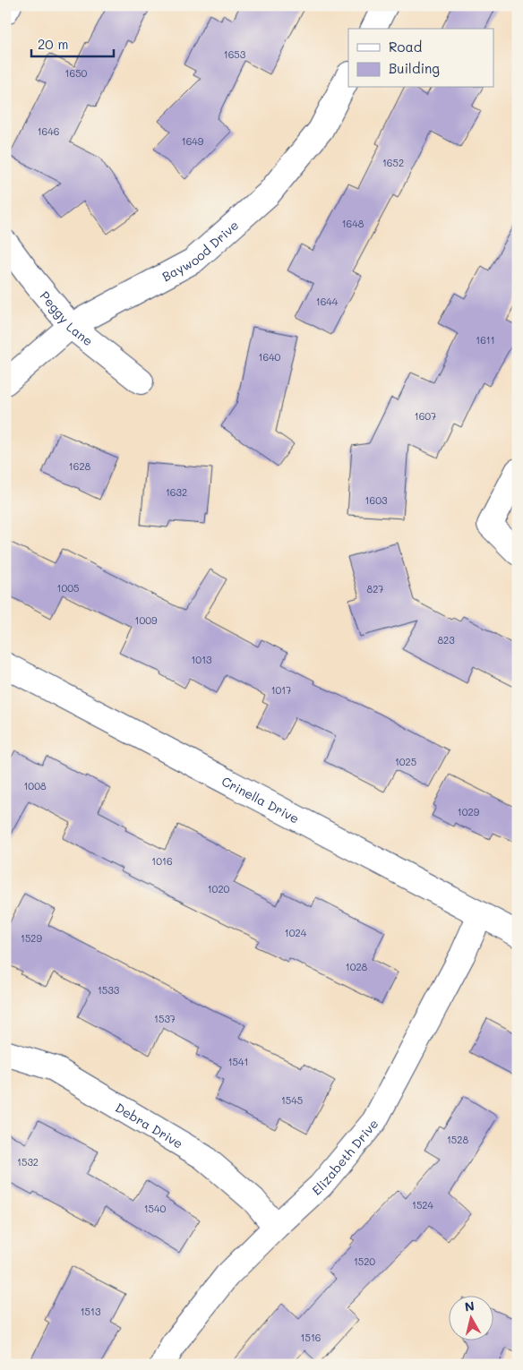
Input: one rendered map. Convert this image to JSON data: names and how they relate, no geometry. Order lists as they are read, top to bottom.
{
  "streets": {
    "street": [
      "Baywood Drive",
      "Peggy Lane",
      "Crinella Drive",
      "Debra Drive",
      "Elizabeth Drive"
    ]
  },
  "crossings": [
    ["Baywood Drive", "Peggy Lane"],
    ["Crinella Drive", "Elizabeth Drive"],
    ["Debra Drive", "Elizabeth Drive"]
  ],
  "house_numbers": [
    "1653",
    "1650",
    "1646",
    "1649",
    "1652",
    "1648",
    "1644",
    "1611",
    "1640",
    "1607",
    "1628",
    "1632",
    "1603",
    "1005",
    "827",
    "1009",
    "823",
    "1013",
    "1017",
    "1025",
    "1008",
    "1029",
    "1016",
    "1020",
    "1024",
    "1529",
    "1028",
    "1533",
    "1537",
    "1541",
    "1545",
    "1528",
    "1532",
    "1524",
    "1540",
    "1520",
    "1513",
    "1516"
  ],
  "legend": ["Road", "Building"],
  "scale_bar": "20 m",
  "north": "top"
}
